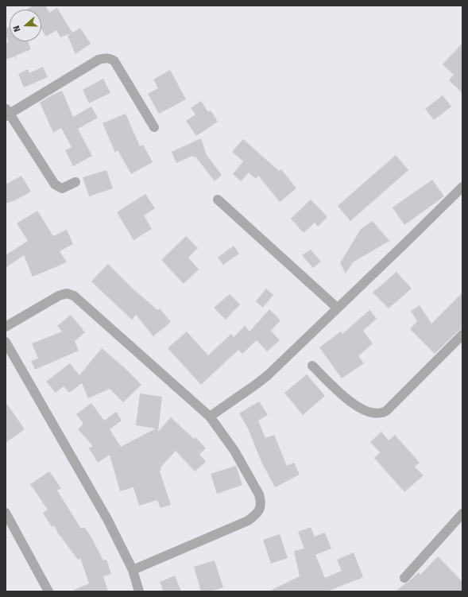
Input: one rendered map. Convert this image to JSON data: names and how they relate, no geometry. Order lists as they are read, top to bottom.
{
  "north": "left"
}
